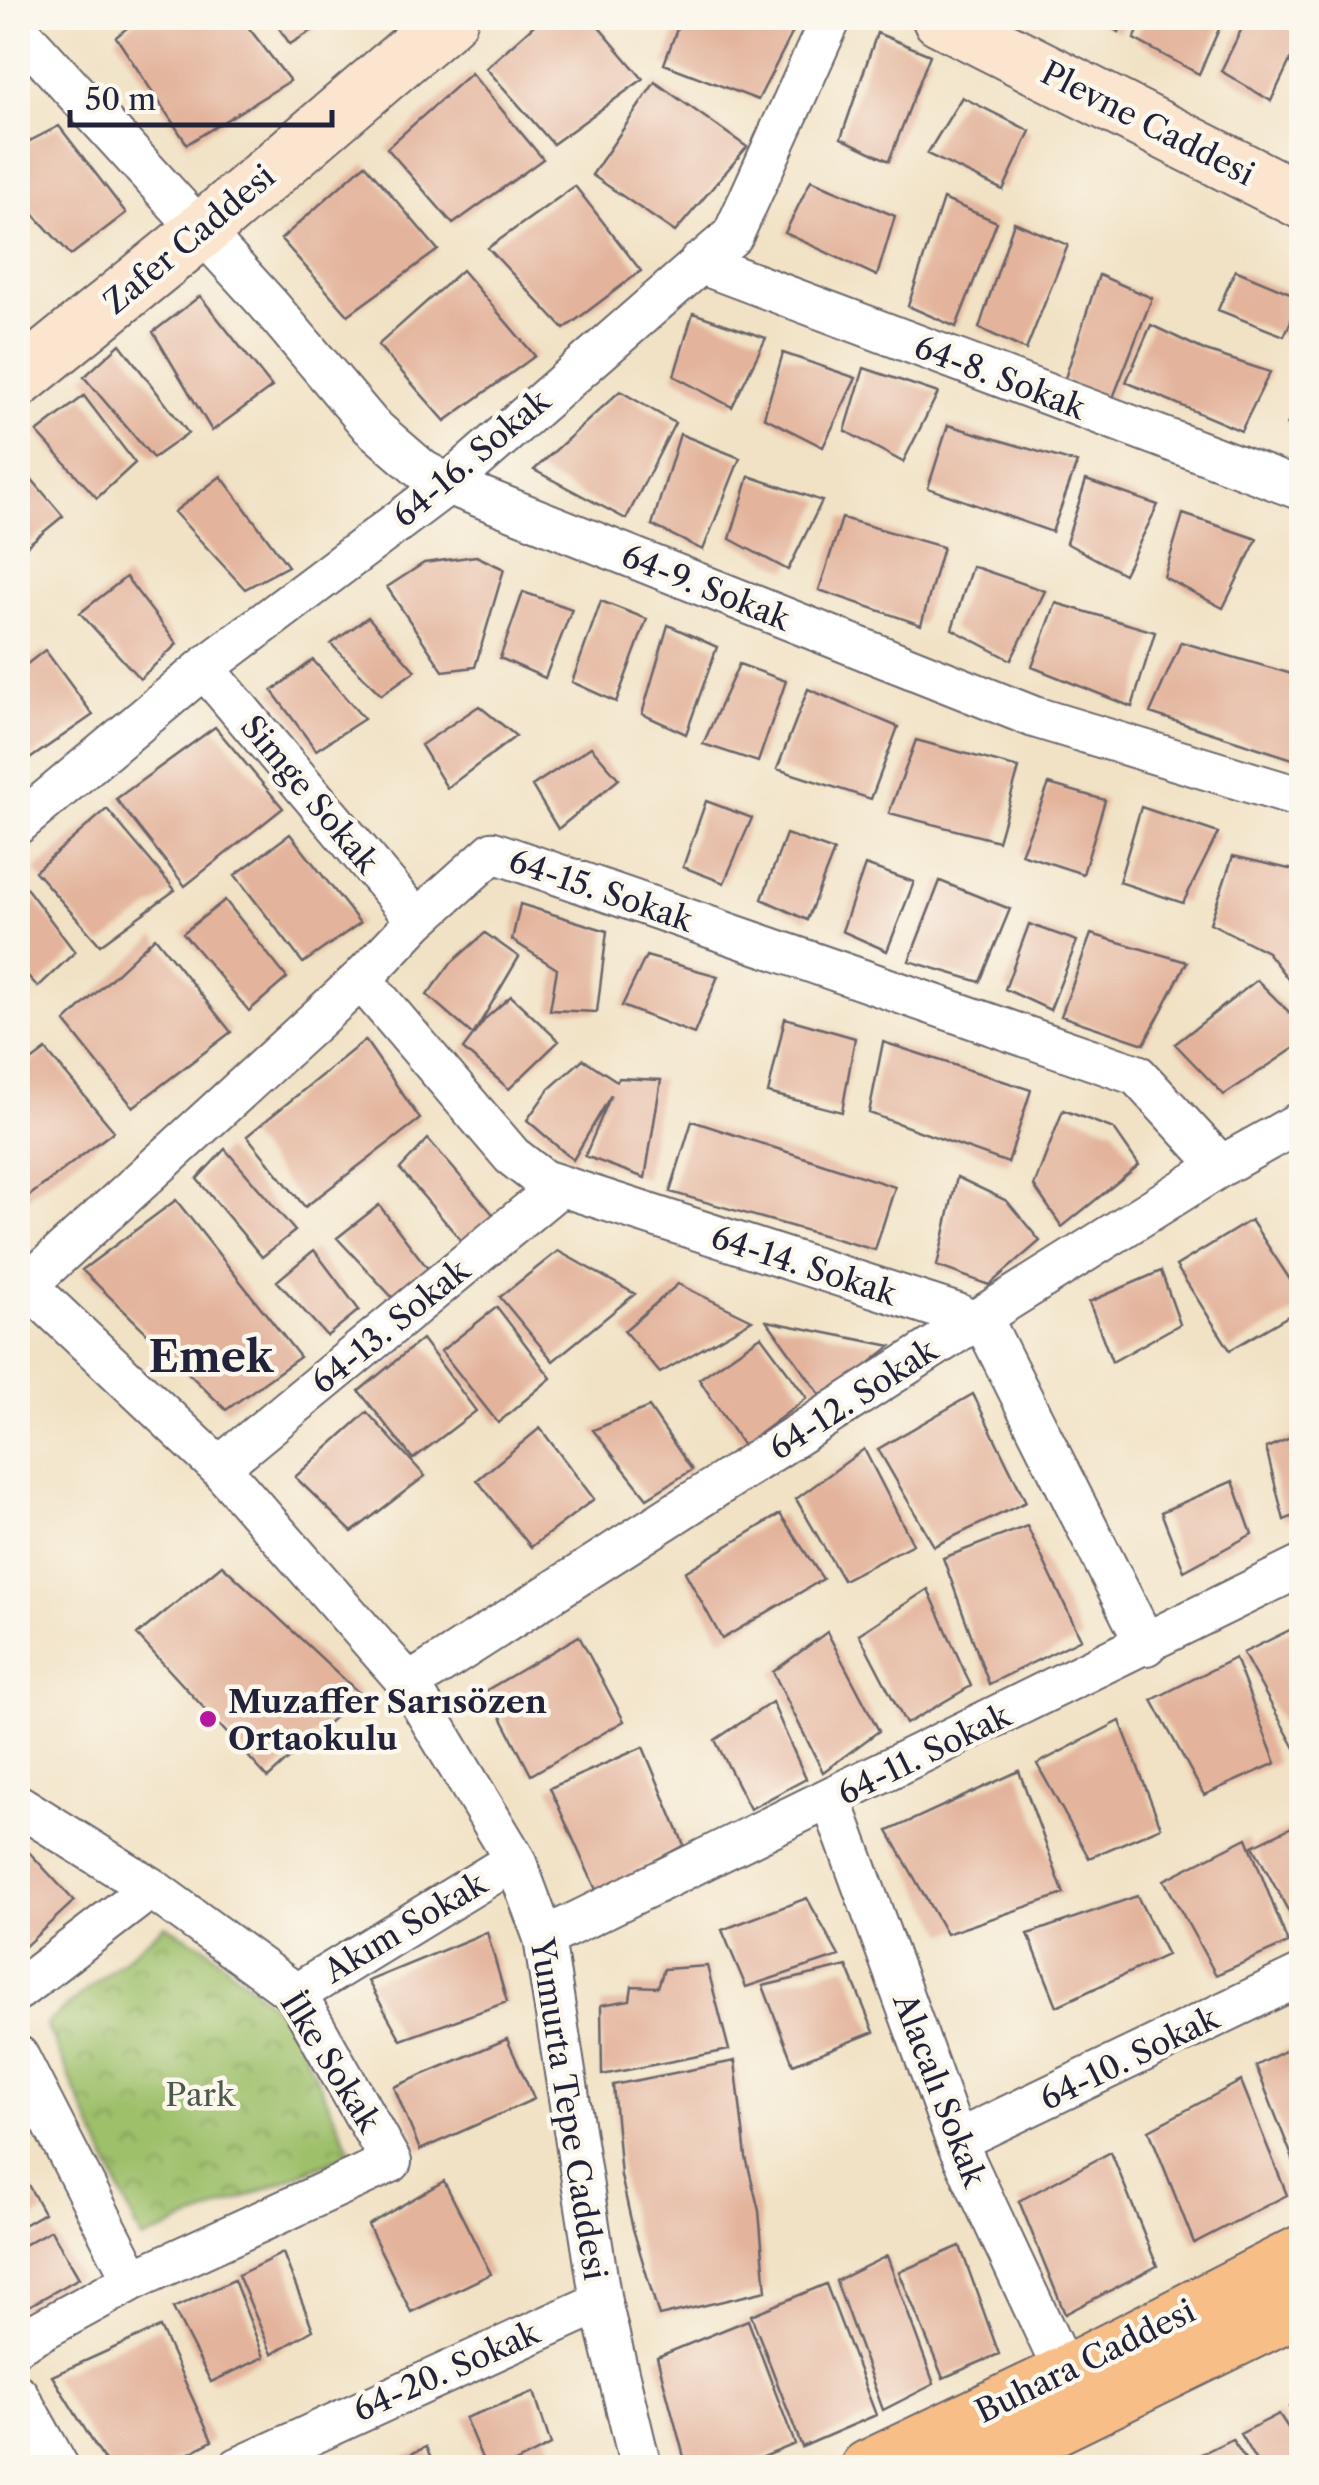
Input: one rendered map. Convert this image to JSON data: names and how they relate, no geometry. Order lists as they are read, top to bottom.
{
  "streets": {
    "main road": ["Buhara Caddesi"],
    "street": [
      "Plevne Caddesi",
      "Zafer Caddesi",
      "64-8. Sokak",
      "64-16. Sokak",
      "64-9. Sokak",
      "Simge Sokak",
      "64-15. Sokak",
      "64-14. Sokak",
      "64-13. Sokak",
      "64-12. Sokak",
      "64-11. Sokak",
      "Akım Sokak",
      "64-10. Sokak",
      "İlke Sokak",
      "Alacalı Sokak",
      "Yumurta Tepe Caddesi",
      "64-20. Sokak"
    ]
  },
  "crossings": [
    ["Zafer Caddesi", "64-9. Sokak"],
    ["64-8. Sokak", "64-16. Sokak"],
    ["64-16. Sokak", "64-9. Sokak"],
    ["64-16. Sokak", "Simge Sokak"],
    ["Simge Sokak", "64-15. Sokak"],
    ["64-15. Sokak", "64-14. Sokak"],
    ["64-15. Sokak", "64-12. Sokak"],
    ["64-15. Sokak", "Yumurta Tepe Caddesi"],
    ["64-14. Sokak", "64-13. Sokak"],
    ["64-14. Sokak", "64-12. Sokak"],
    ["64-13. Sokak", "Yumurta Tepe Caddesi"],
    ["64-12. Sokak", "Yumurta Tepe Caddesi"],
    ["64-11. Sokak", "Alacalı Sokak"],
    ["64-11. Sokak", "Yumurta Tepe Caddesi"],
    ["Akım Sokak", "İlke Sokak"],
    ["Akım Sokak", "Yumurta Tepe Caddesi"],
    ["64-10. Sokak", "Alacalı Sokak"],
    ["Alacalı Sokak", "Buhara Caddesi"],
    ["Yumurta Tepe Caddesi", "64-20. Sokak"]
  ],
  "districts": ["Emek"],
  "parks": ["Park"],
  "places": ["Muzaffer Sarısözen Ortaokulu"],
  "scale_bar": "50 m"
}
